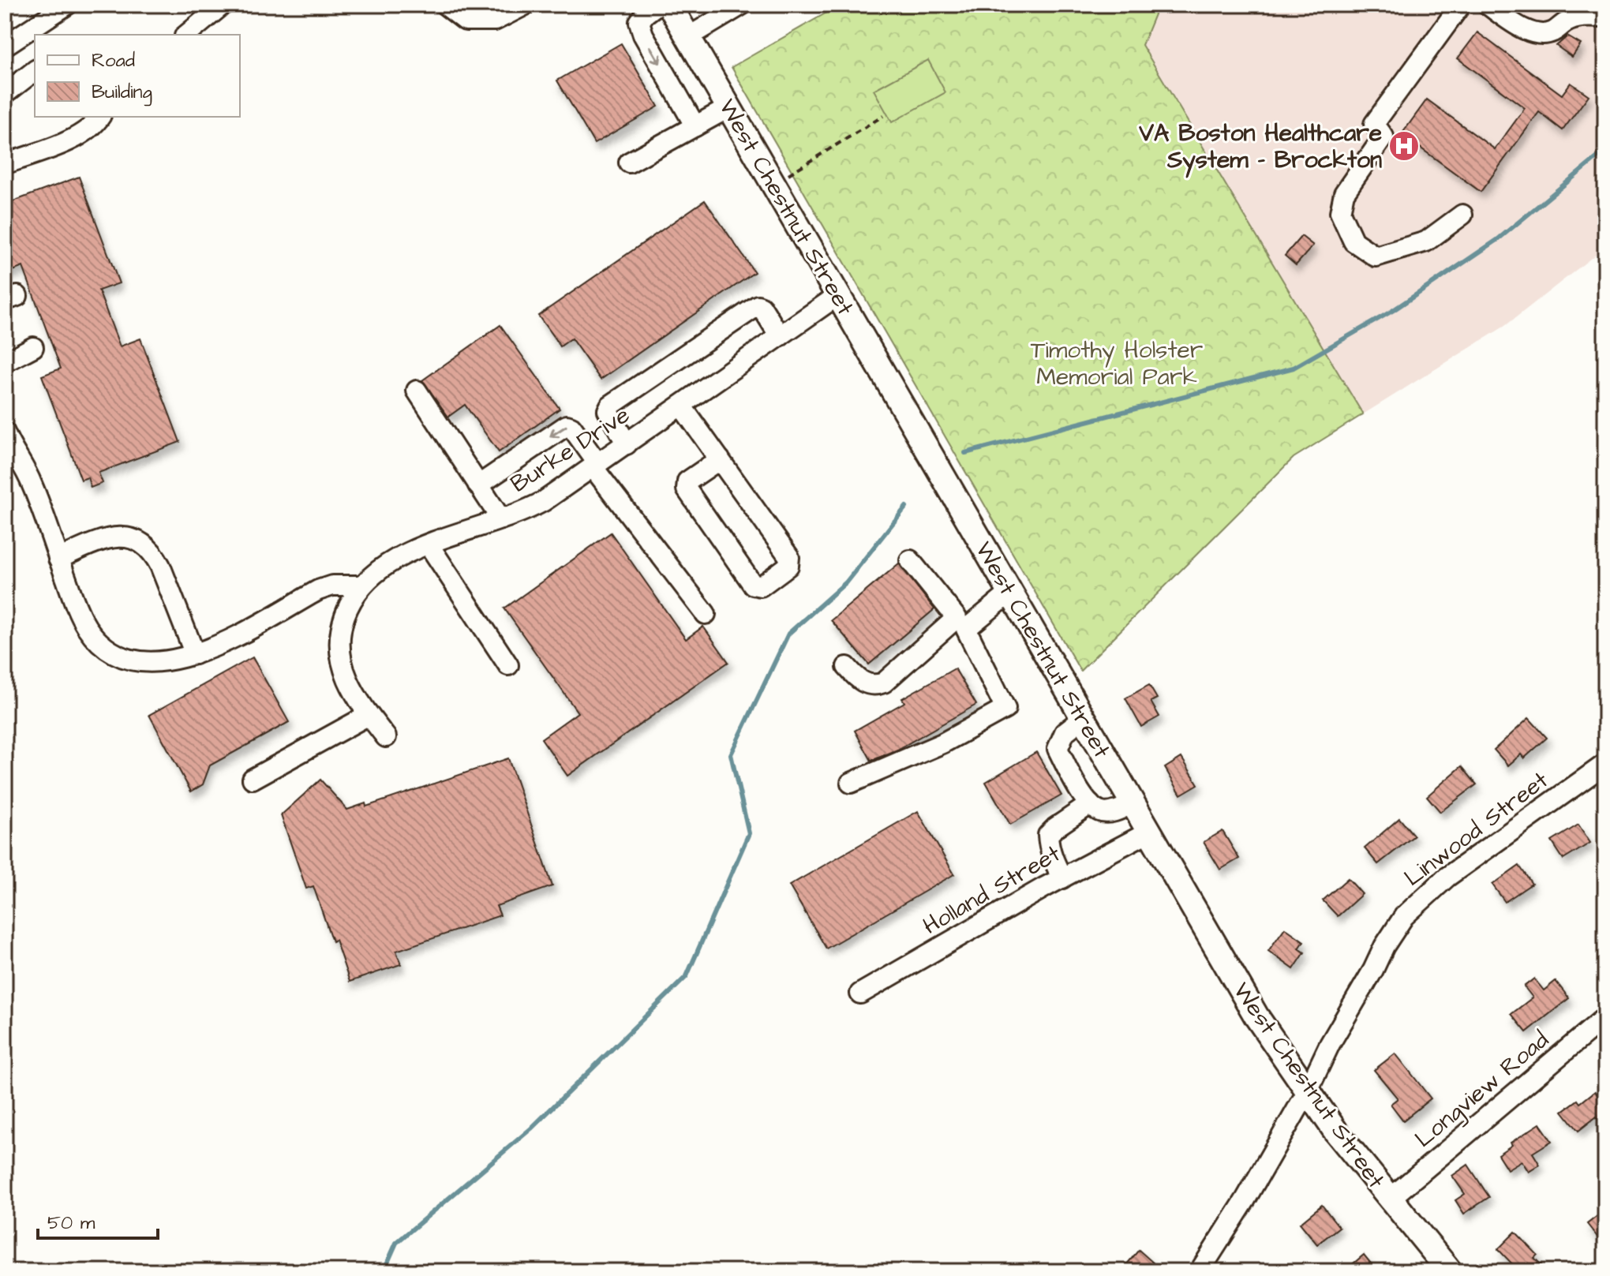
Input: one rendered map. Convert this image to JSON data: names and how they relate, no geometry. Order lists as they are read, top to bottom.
{
  "streets": {
    "main road": ["West Chestnut Street"],
    "street": [
      "Burke Drive",
      "Linwood Street",
      "Holland Street",
      "Longview Road"
    ]
  },
  "crossings": [
    ["West Chestnut Street", "Burke Drive"],
    ["West Chestnut Street", "Linwood Street"],
    ["West Chestnut Street", "Holland Street"],
    ["West Chestnut Street", "Longview Road"]
  ],
  "parks": ["Timothy Holster Memorial Park"],
  "places": {
    "hospital": ["VA Boston Healthcare System - Brockton"]
  },
  "legend": ["Road", "Building"],
  "scale_bar": "50 m"
}
